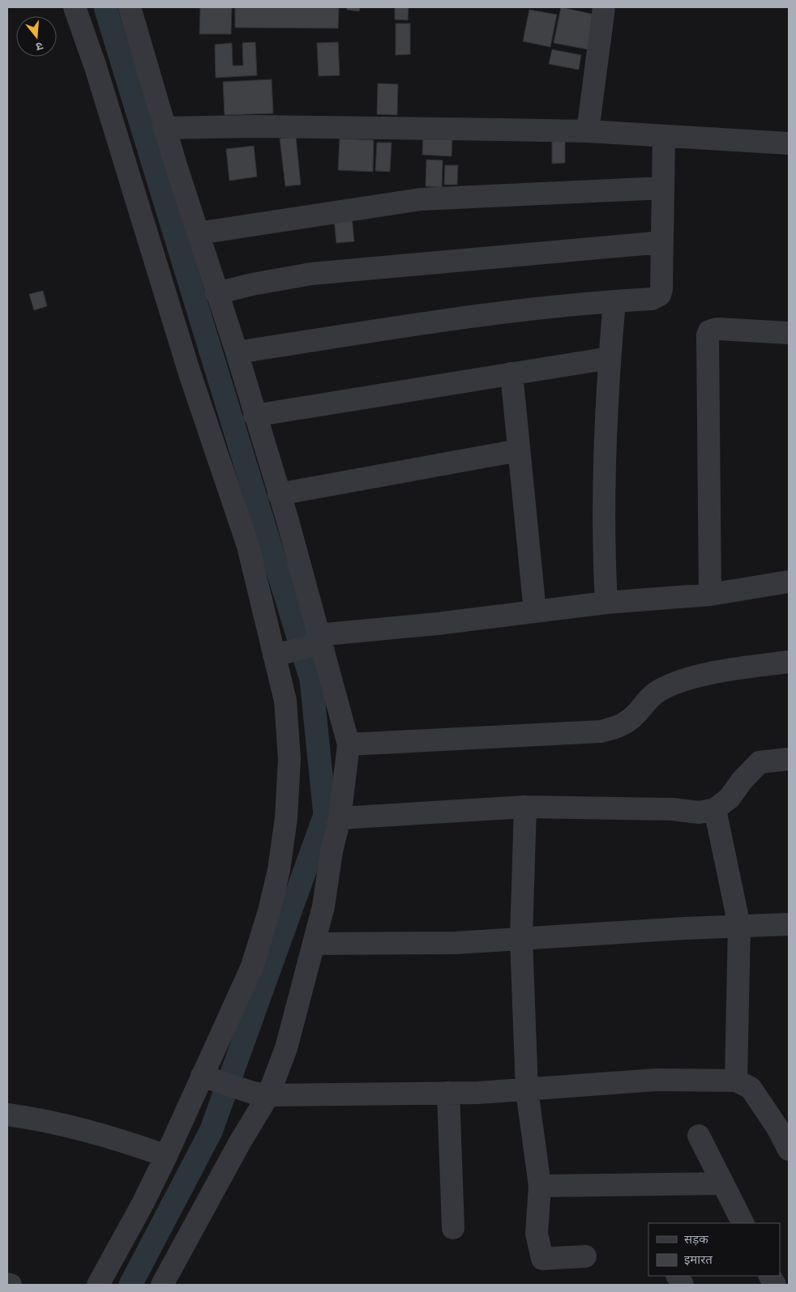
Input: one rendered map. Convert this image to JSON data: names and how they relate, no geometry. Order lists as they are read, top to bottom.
{
  "legend": ["सड़क", "इमारत"],
  "north": "bottom"
}
